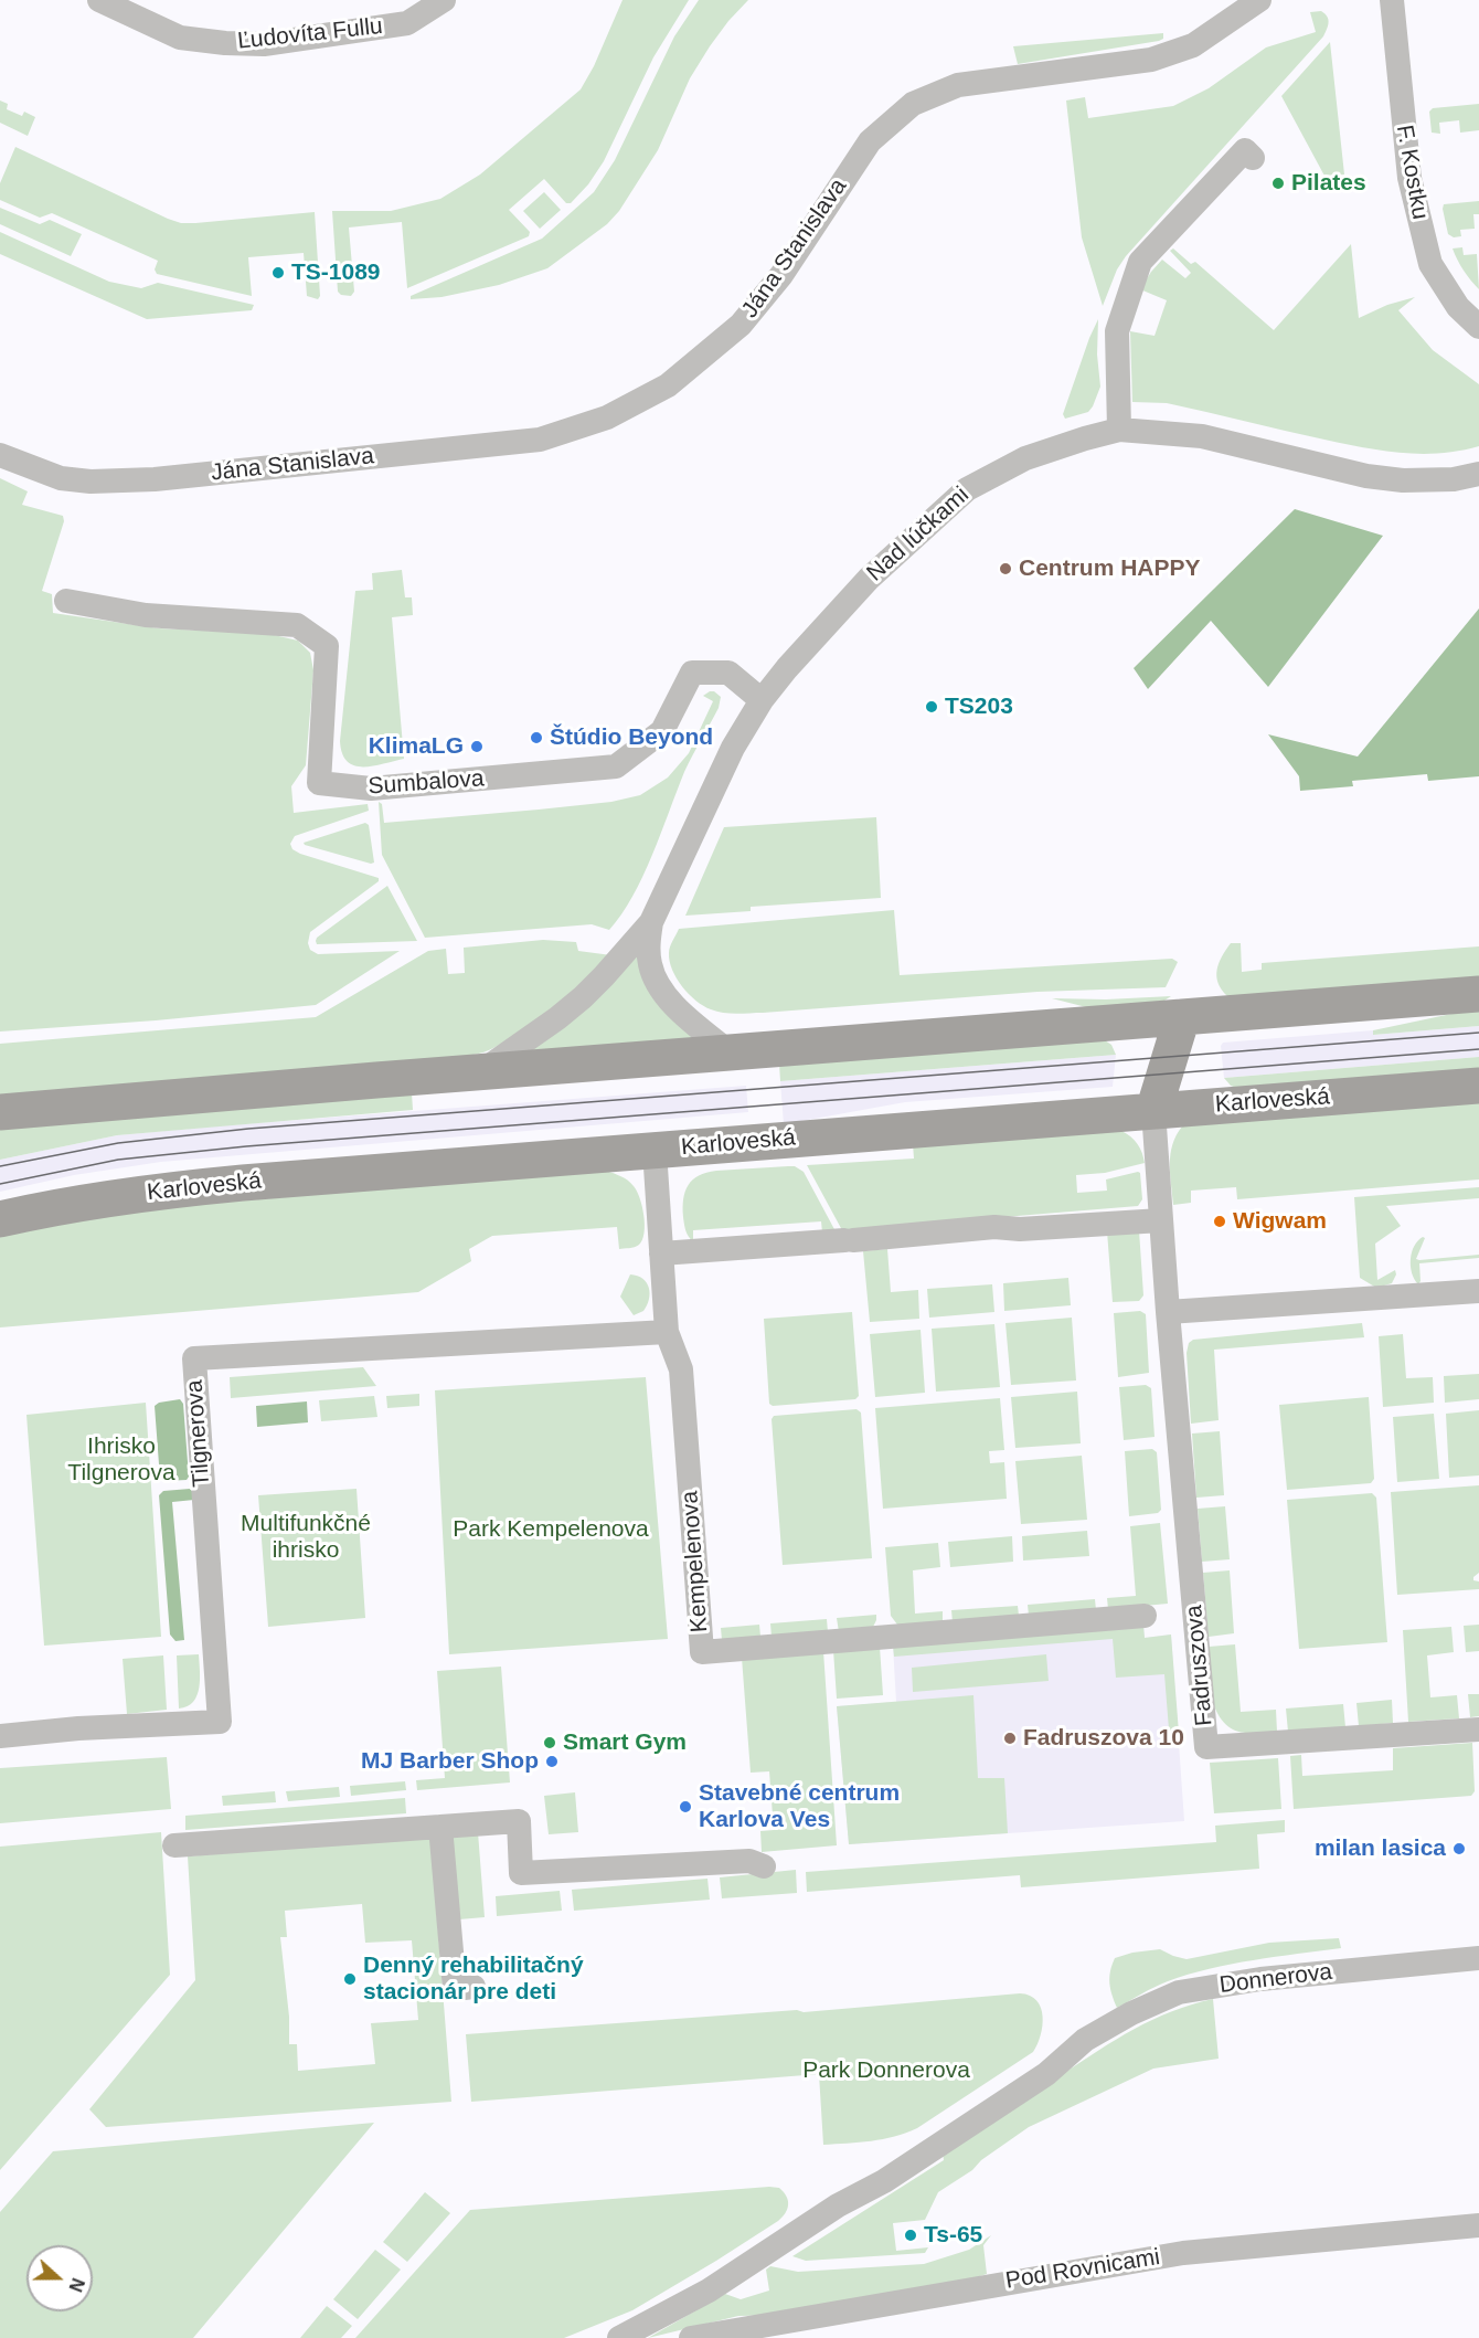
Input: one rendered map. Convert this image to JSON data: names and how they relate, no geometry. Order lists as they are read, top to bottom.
{
  "streets": {
    "main road": ["Karloveská"],
    "street": [
      "Ľudovíta Fullu",
      "F. Kostku",
      "Jána Stanislava",
      "Nad lúčkami",
      "Sumbalova",
      "Tilgnerova",
      "Kempelenova",
      "Fadruszova",
      "Donnerova",
      "Pod Rovnicami"
    ]
  },
  "crossings": [
    ["Nad lúčkami", "Sumbalova"],
    ["Karloveská", "Kempelenova"],
    ["Tilgnerova", "Kempelenova"]
  ],
  "parks": [
    "Ihrisko Tilgnerova",
    "Multifunkčné ihrisko",
    "Park Kempelenova",
    "Park Donnerova"
  ],
  "places": [
    "Pilates",
    "TS-1089",
    "Centrum HAPPY",
    "TS203",
    "Štúdio Beyond",
    "KlimaLG",
    "Wigwam",
    "Fadruszova 10",
    "Smart Gym",
    "MJ Barber Shop",
    "Stavebné centrum Karlova Ves",
    "milan lasica",
    "Denný rehabilitačný stacionár pre deti",
    "Ts-65"
  ],
  "north": "right"
}
